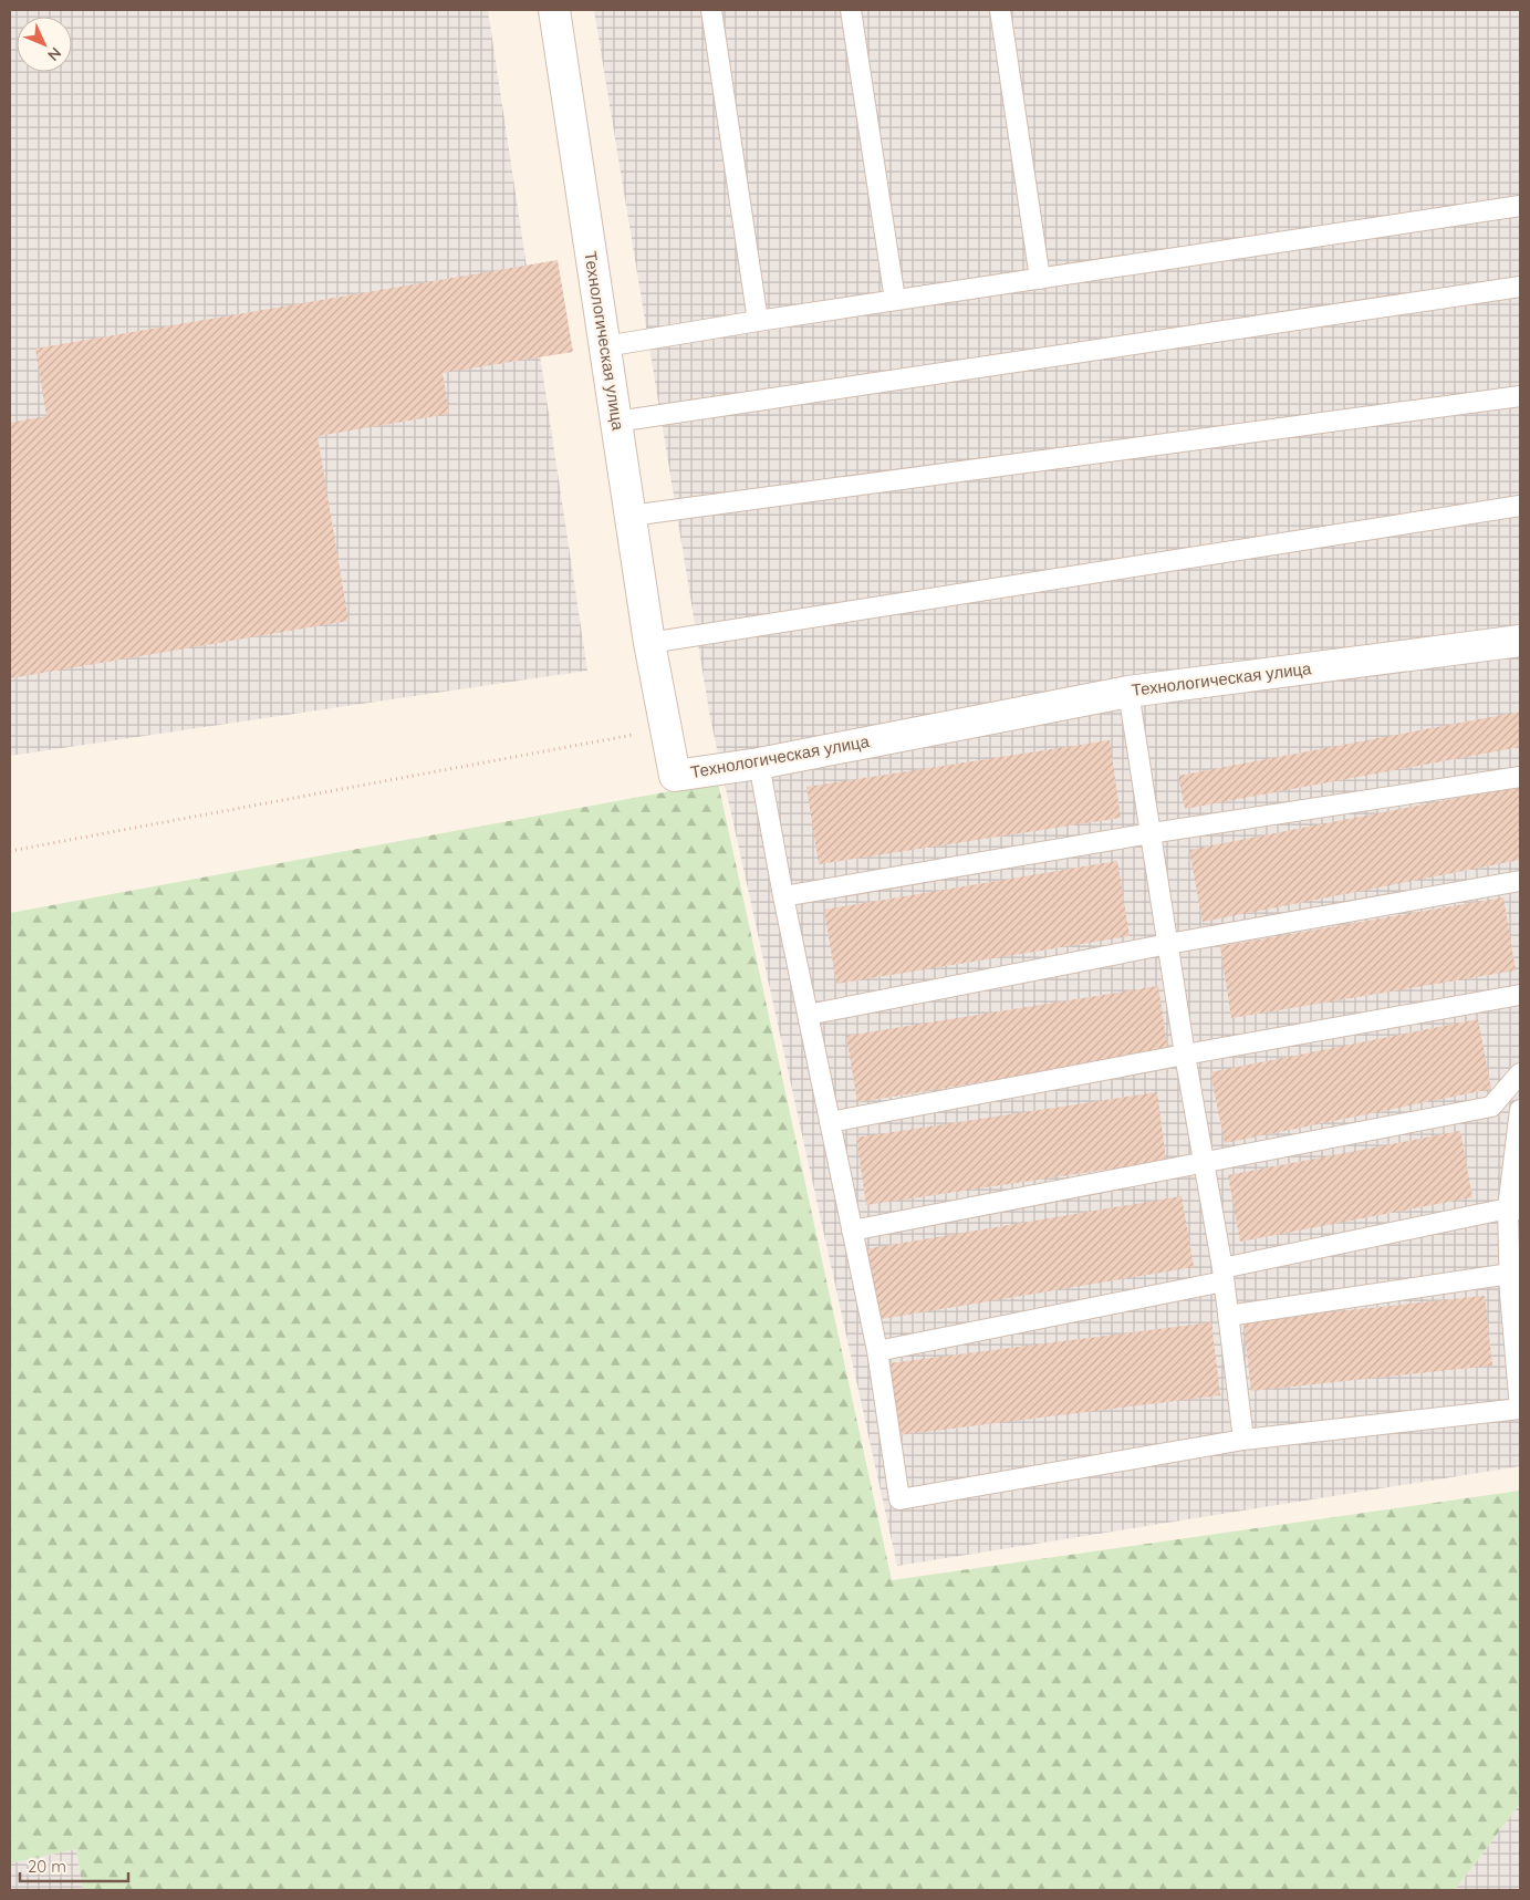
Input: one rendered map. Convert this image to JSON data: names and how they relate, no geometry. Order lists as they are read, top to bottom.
{
  "streets": {
    "street": ["Технологическая улица"]
  },
  "scale_bar": "20 m",
  "north": "bottom right"
}
